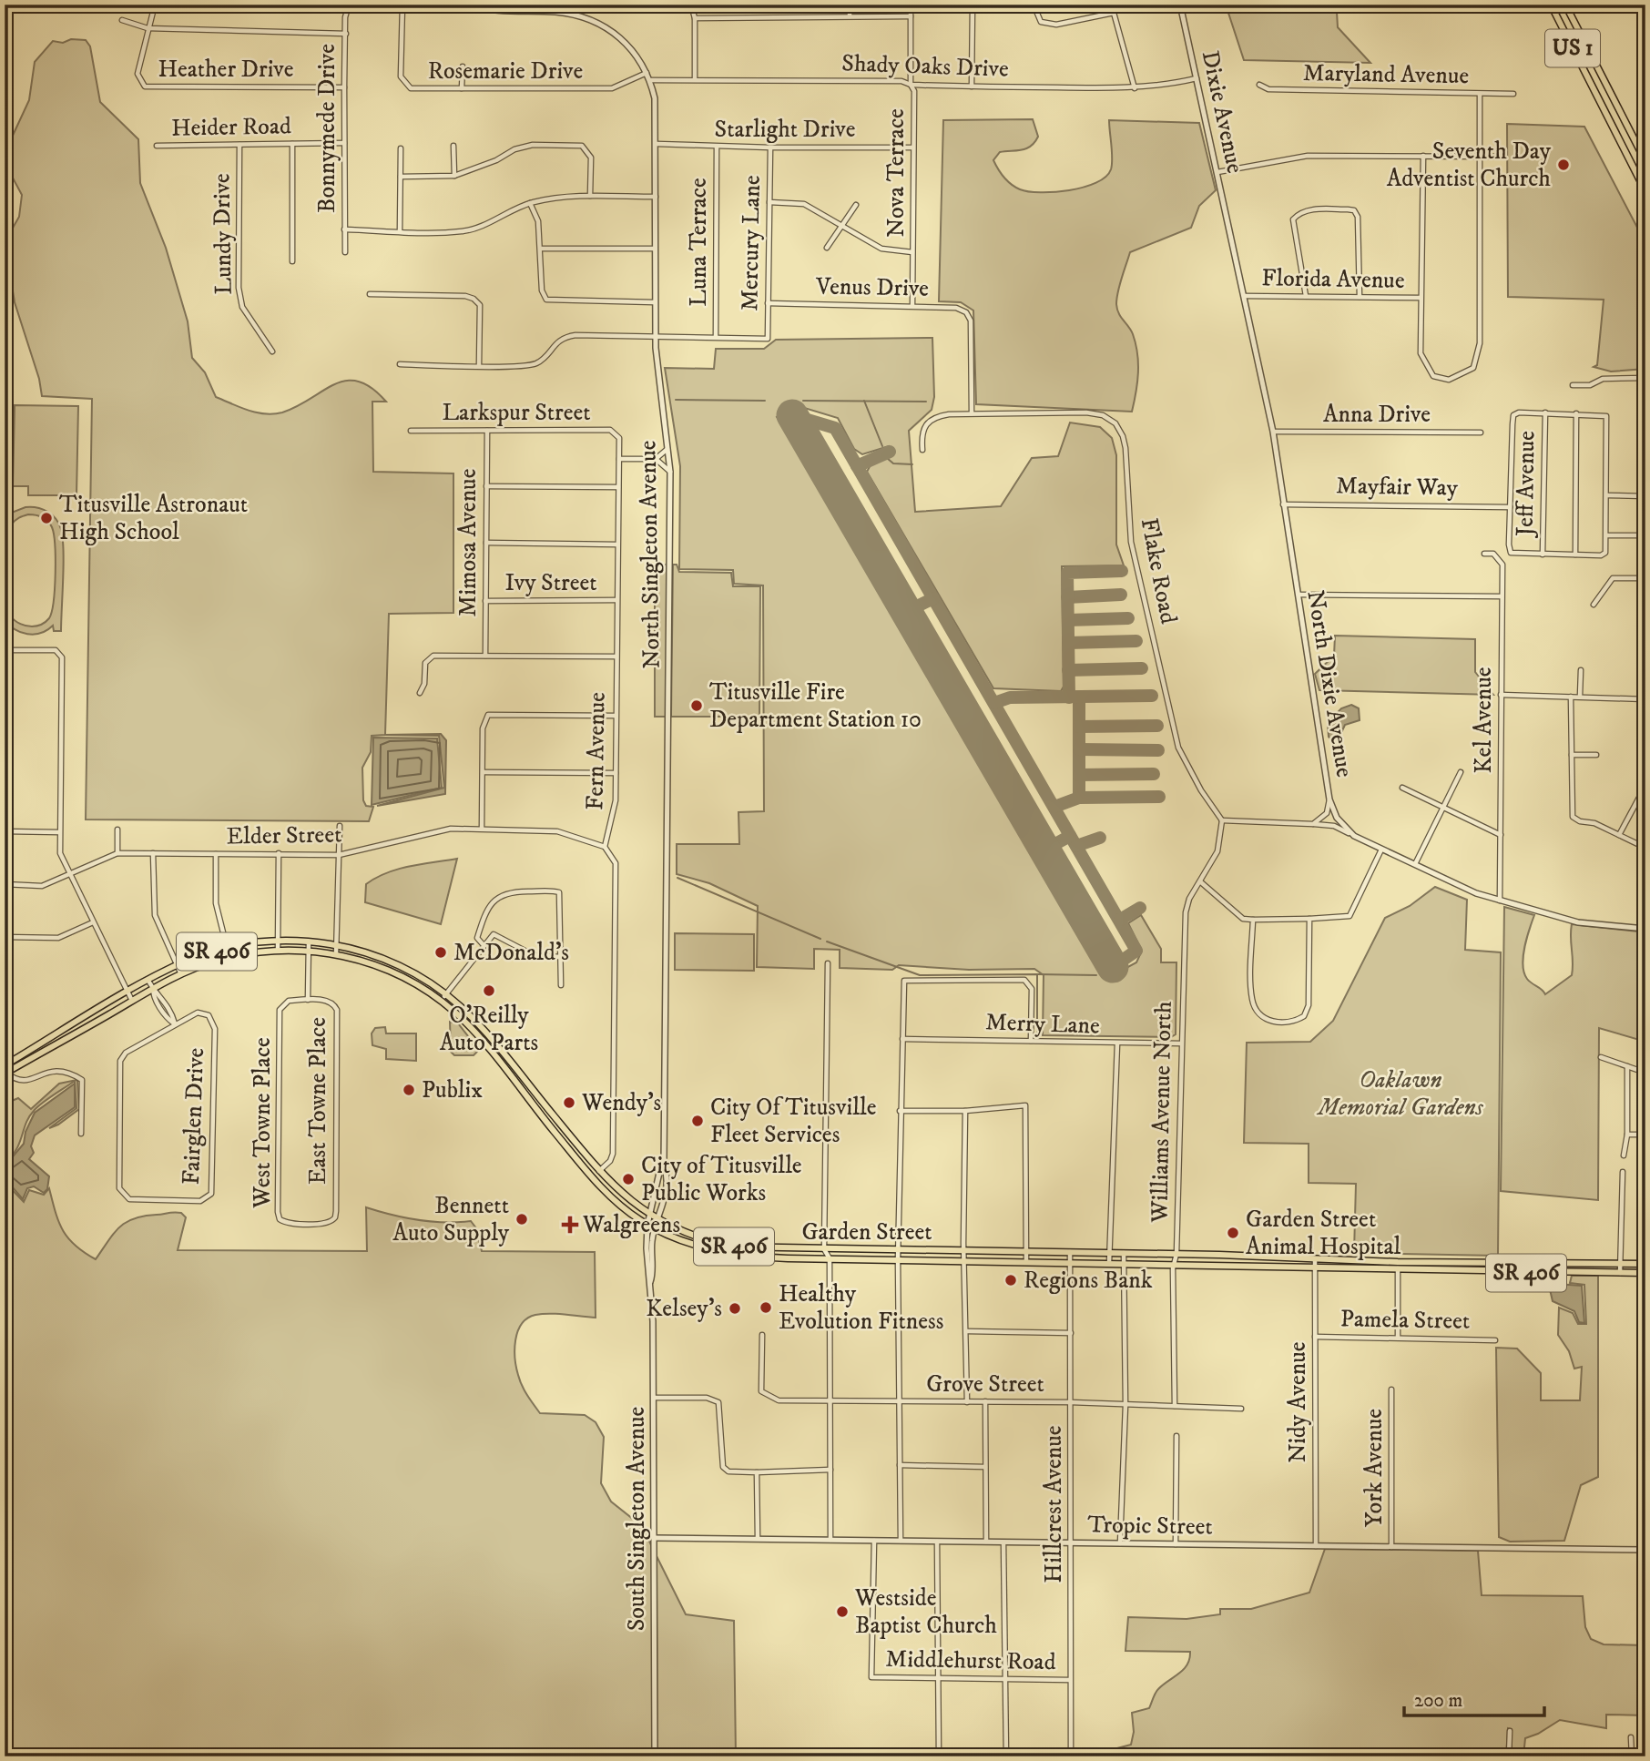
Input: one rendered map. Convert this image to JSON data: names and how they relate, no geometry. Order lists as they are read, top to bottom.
{
  "streets": {
    "main road": ["US 1", "SR 406", "Garden Street"],
    "street": [
      "Shady Oaks Drive",
      "Heather Drive",
      "Rosemarie Drive",
      "Maryland Avenue",
      "Dixie Avenue",
      "Heider Road",
      "Bonnymede Drive",
      "Starlight Drive",
      "Nova Terrace",
      "Lundy Drive",
      "Luna Terrace",
      "Mercury Lane",
      "Florida Avenue",
      "Venus Drive",
      "Larkspur Street",
      "Anna Drive",
      "Jeff Avenue",
      "Mayfair Way",
      "Mimosa Avenue",
      "North Singleton Avenue",
      "Flake Road",
      "Ivy Street",
      "North Dixie Avenue",
      "Kel Avenue",
      "Fern Avenue",
      "Elder Street",
      "Merry Lane",
      "East Towne Place",
      "Williams Avenue North",
      "Fairglen Drive",
      "West Towne Place",
      "Pamela Street",
      "Grove Street",
      "Nidy Avenue",
      "York Avenue",
      "Hillcrest Avenue",
      "South Singleton Avenue",
      "Tropic Street",
      "Middlehurst Road"
    ]
  },
  "crossings": [
    ["Shady Oaks Drive", "Dixie Avenue"],
    ["Shady Oaks Drive", "Nova Terrace"],
    ["Shady Oaks Drive", "North Singleton Avenue"],
    ["Heather Drive", "Bonnymede Drive"],
    ["Rosemarie Drive", "North Singleton Avenue"],
    ["Dixie Avenue", "North Dixie Avenue"],
    ["Heider Road", "Bonnymede Drive"],
    ["Heider Road", "Lundy Drive"],
    ["Starlight Drive", "Nova Terrace"],
    ["Starlight Drive", "Luna Terrace"],
    ["Starlight Drive", "Mercury Lane"],
    ["Starlight Drive", "North Singleton Avenue"],
    ["Nova Terrace", "Venus Drive"],
    ["Luna Terrace", "Mercury Lane"],
    ["Mercury Lane", "Venus Drive"],
    ["Florida Avenue", "North Dixie Avenue"],
    ["Venus Drive", "Flake Road"],
    ["Larkspur Street", "Mimosa Avenue"],
    ["Larkspur Street", "Fern Avenue"],
    ["Anna Drive", "North Dixie Avenue"],
    ["Mayfair Way", "North Dixie Avenue"],
    ["Mimosa Avenue", "Ivy Street"],
    ["North Singleton Avenue", "Garden Street"],
    ["North Singleton Avenue", "South Singleton Avenue"],
    ["Flake Road", "Williams Avenue North"],
    ["Ivy Street", "Fern Avenue"],
    ["North Dixie Avenue", "Kel Avenue"],
    ["Fern Avenue", "Elder Street"],
    ["Merry Lane", "Williams Avenue North"],
    ["East Towne Place", "West Towne Place"],
    ["Williams Avenue North", "Garden Street"],
    ["Fairglen Drive", "Garden Street"],
    ["Garden Street", "Nidy Avenue"],
    ["Garden Street", "Hillcrest Avenue"],
    ["Garden Street", "South Singleton Avenue"],
    ["Pamela Street", "Nidy Avenue"],
    ["Grove Street", "Hillcrest Avenue"],
    ["Nidy Avenue", "Tropic Street"],
    ["York Avenue", "Tropic Street"],
    ["Hillcrest Avenue", "Tropic Street"],
    ["Hillcrest Avenue", "Middlehurst Road"],
    ["South Singleton Avenue", "Tropic Street"],
    ["Tropic Street", "Middlehurst Road"]
  ],
  "parks": ["Oaklawn Memorial Gardens"],
  "places": {
    "other": [
      "Seventh Day Adventist Church",
      "Titusville Astronaut High School",
      "Titusville Fire Department Station 10",
      "McDonald's",
      "O'Reilly Auto Parts",
      "Publix",
      "Wendy's",
      "City Of Titusville Fleet Services",
      "City of Titusville Public Works",
      "Bennett Auto Supply",
      "Garden Street Animal Hospital",
      "Regions Bank",
      "Healthy Evolution Fitness",
      "Kelsey's",
      "Westside Baptist Church"
    ],
    "health": ["Walgreens"]
  },
  "scale_bar": "200 m"
}
